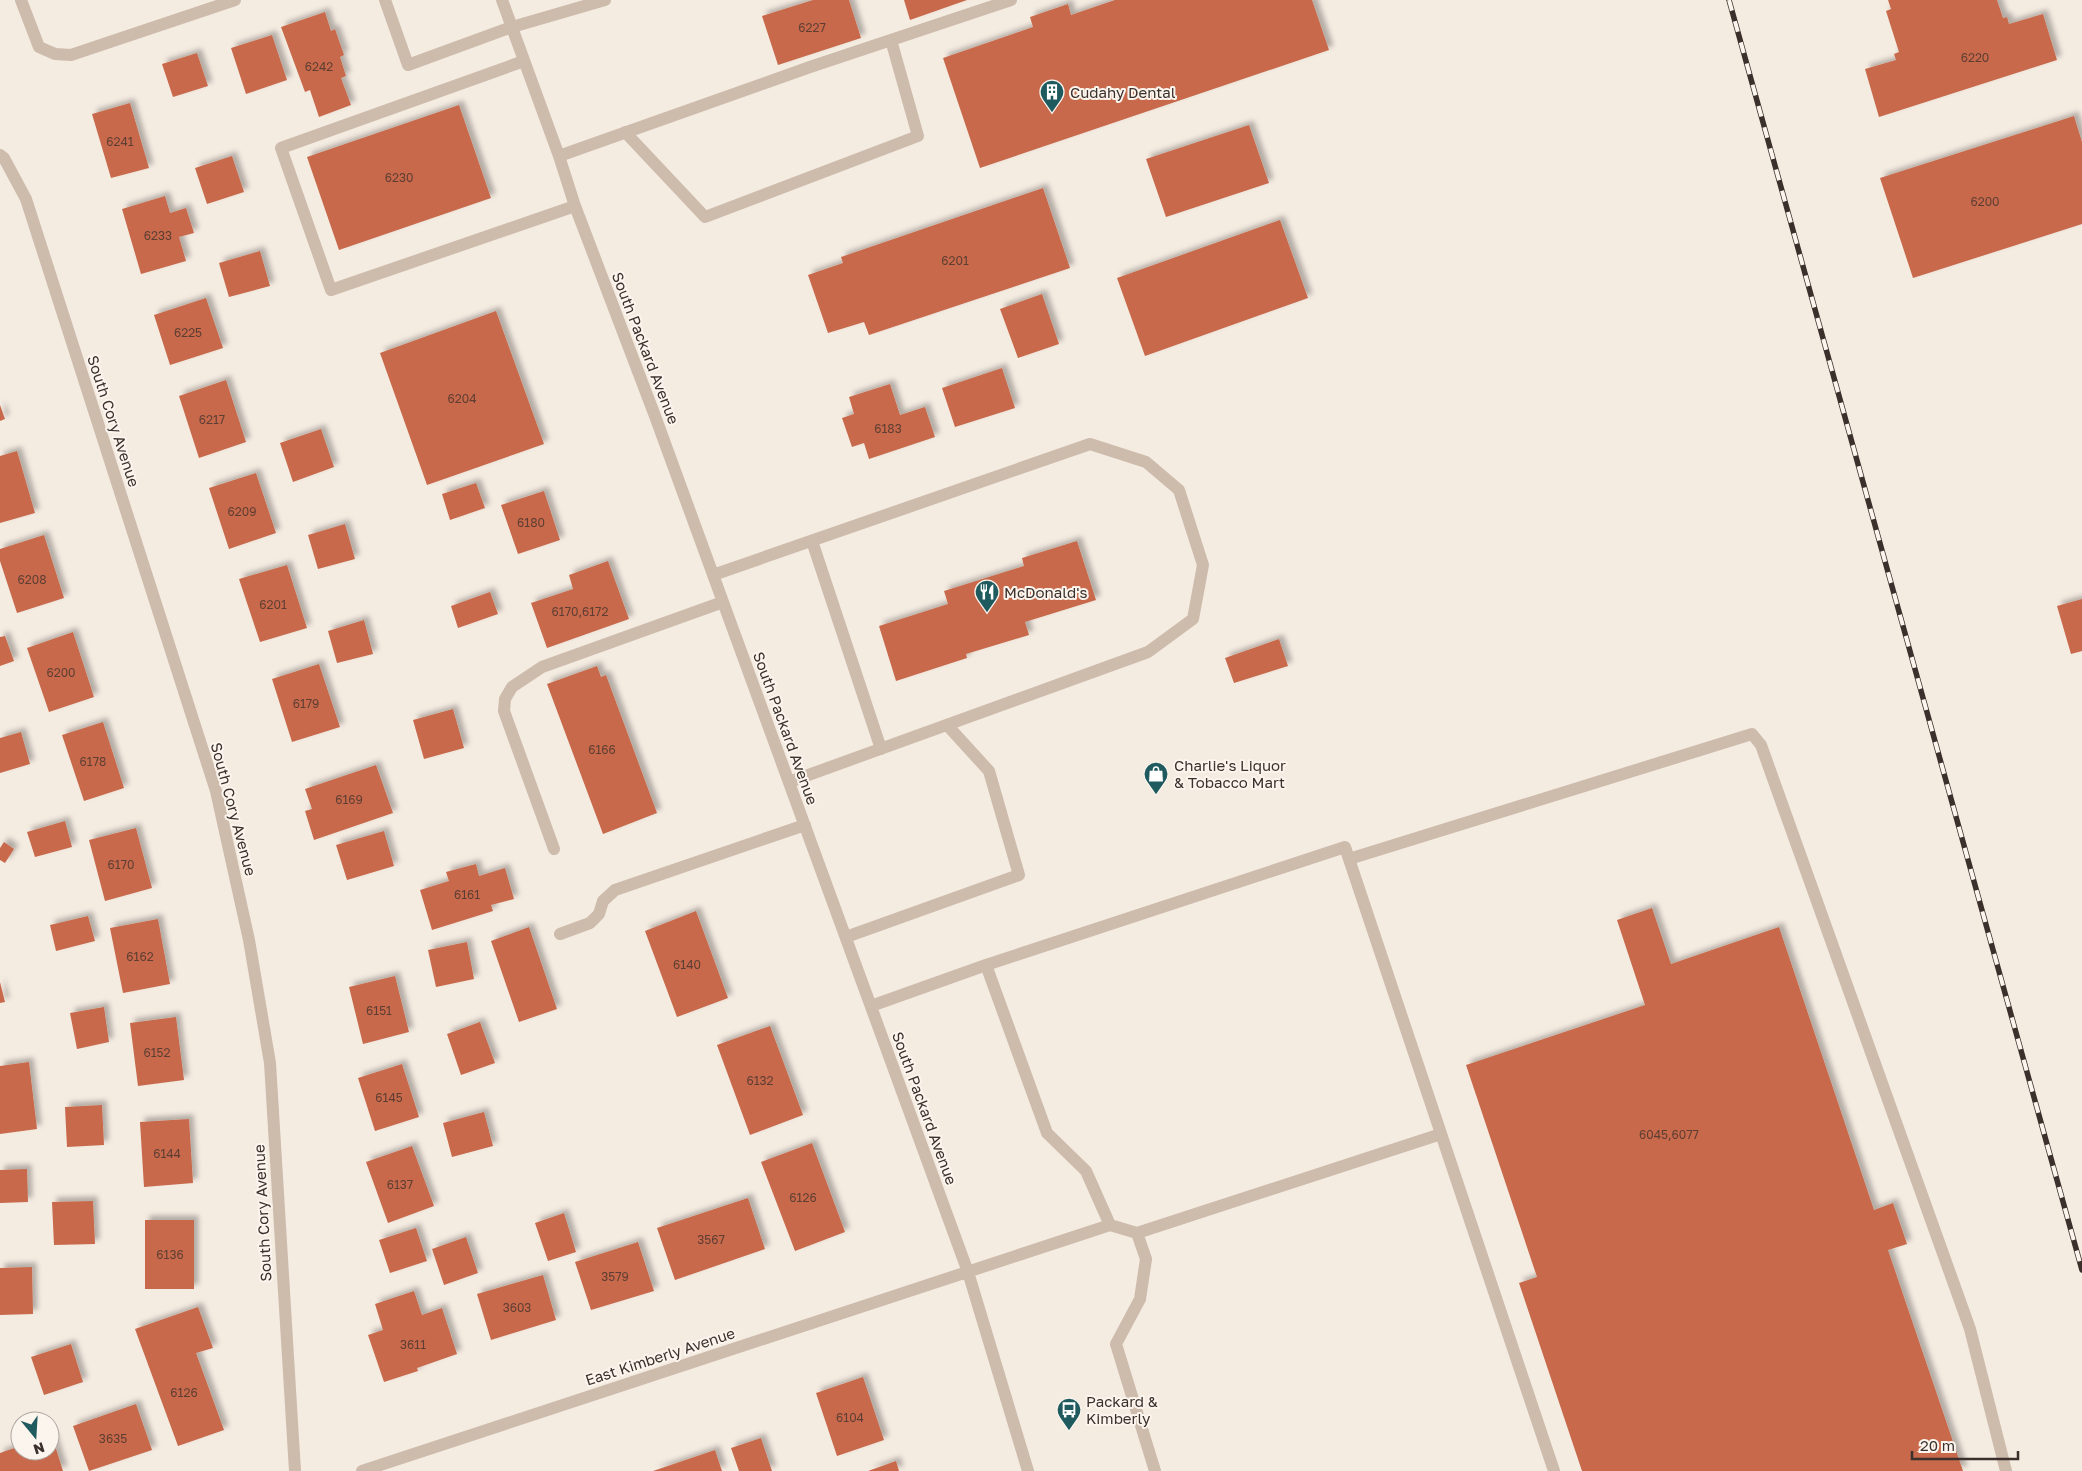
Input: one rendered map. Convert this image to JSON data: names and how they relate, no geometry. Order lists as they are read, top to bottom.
{
  "streets": {
    "street": ["South Packard Avenue", "South Cory Avenue", "East Kimberly Avenue"]
  },
  "crossings": [
    ["South Packard Avenue", "East Kimberly Avenue"]
  ],
  "places": {
    "building": ["Cudahy Dental"],
    "restaurant": ["McDonald's"],
    "shop": ["Charlie's Liquor & Tobacco Mart"],
    "bus stop": ["Packard & Kimberly"]
  },
  "house_numbers": [
    "6227",
    "6220",
    "6242",
    "6241",
    "6230",
    "6200",
    "6233",
    "6201",
    "6225",
    "6204",
    "6217",
    "6183",
    "6209",
    "6180",
    "6208",
    "6201",
    "6170,6172",
    "6200",
    "6179",
    "6166",
    "6178",
    "6169",
    "6170",
    "6161",
    "6162",
    "6140",
    "6151",
    "6152",
    "6132",
    "6145",
    "6045,6077",
    "6144",
    "6137",
    "6126",
    "3567",
    "6136",
    "3579",
    "3603",
    "3611",
    "6126",
    "6104",
    "3635"
  ],
  "scale_bar": "20 m",
  "north": "bottom"
}
